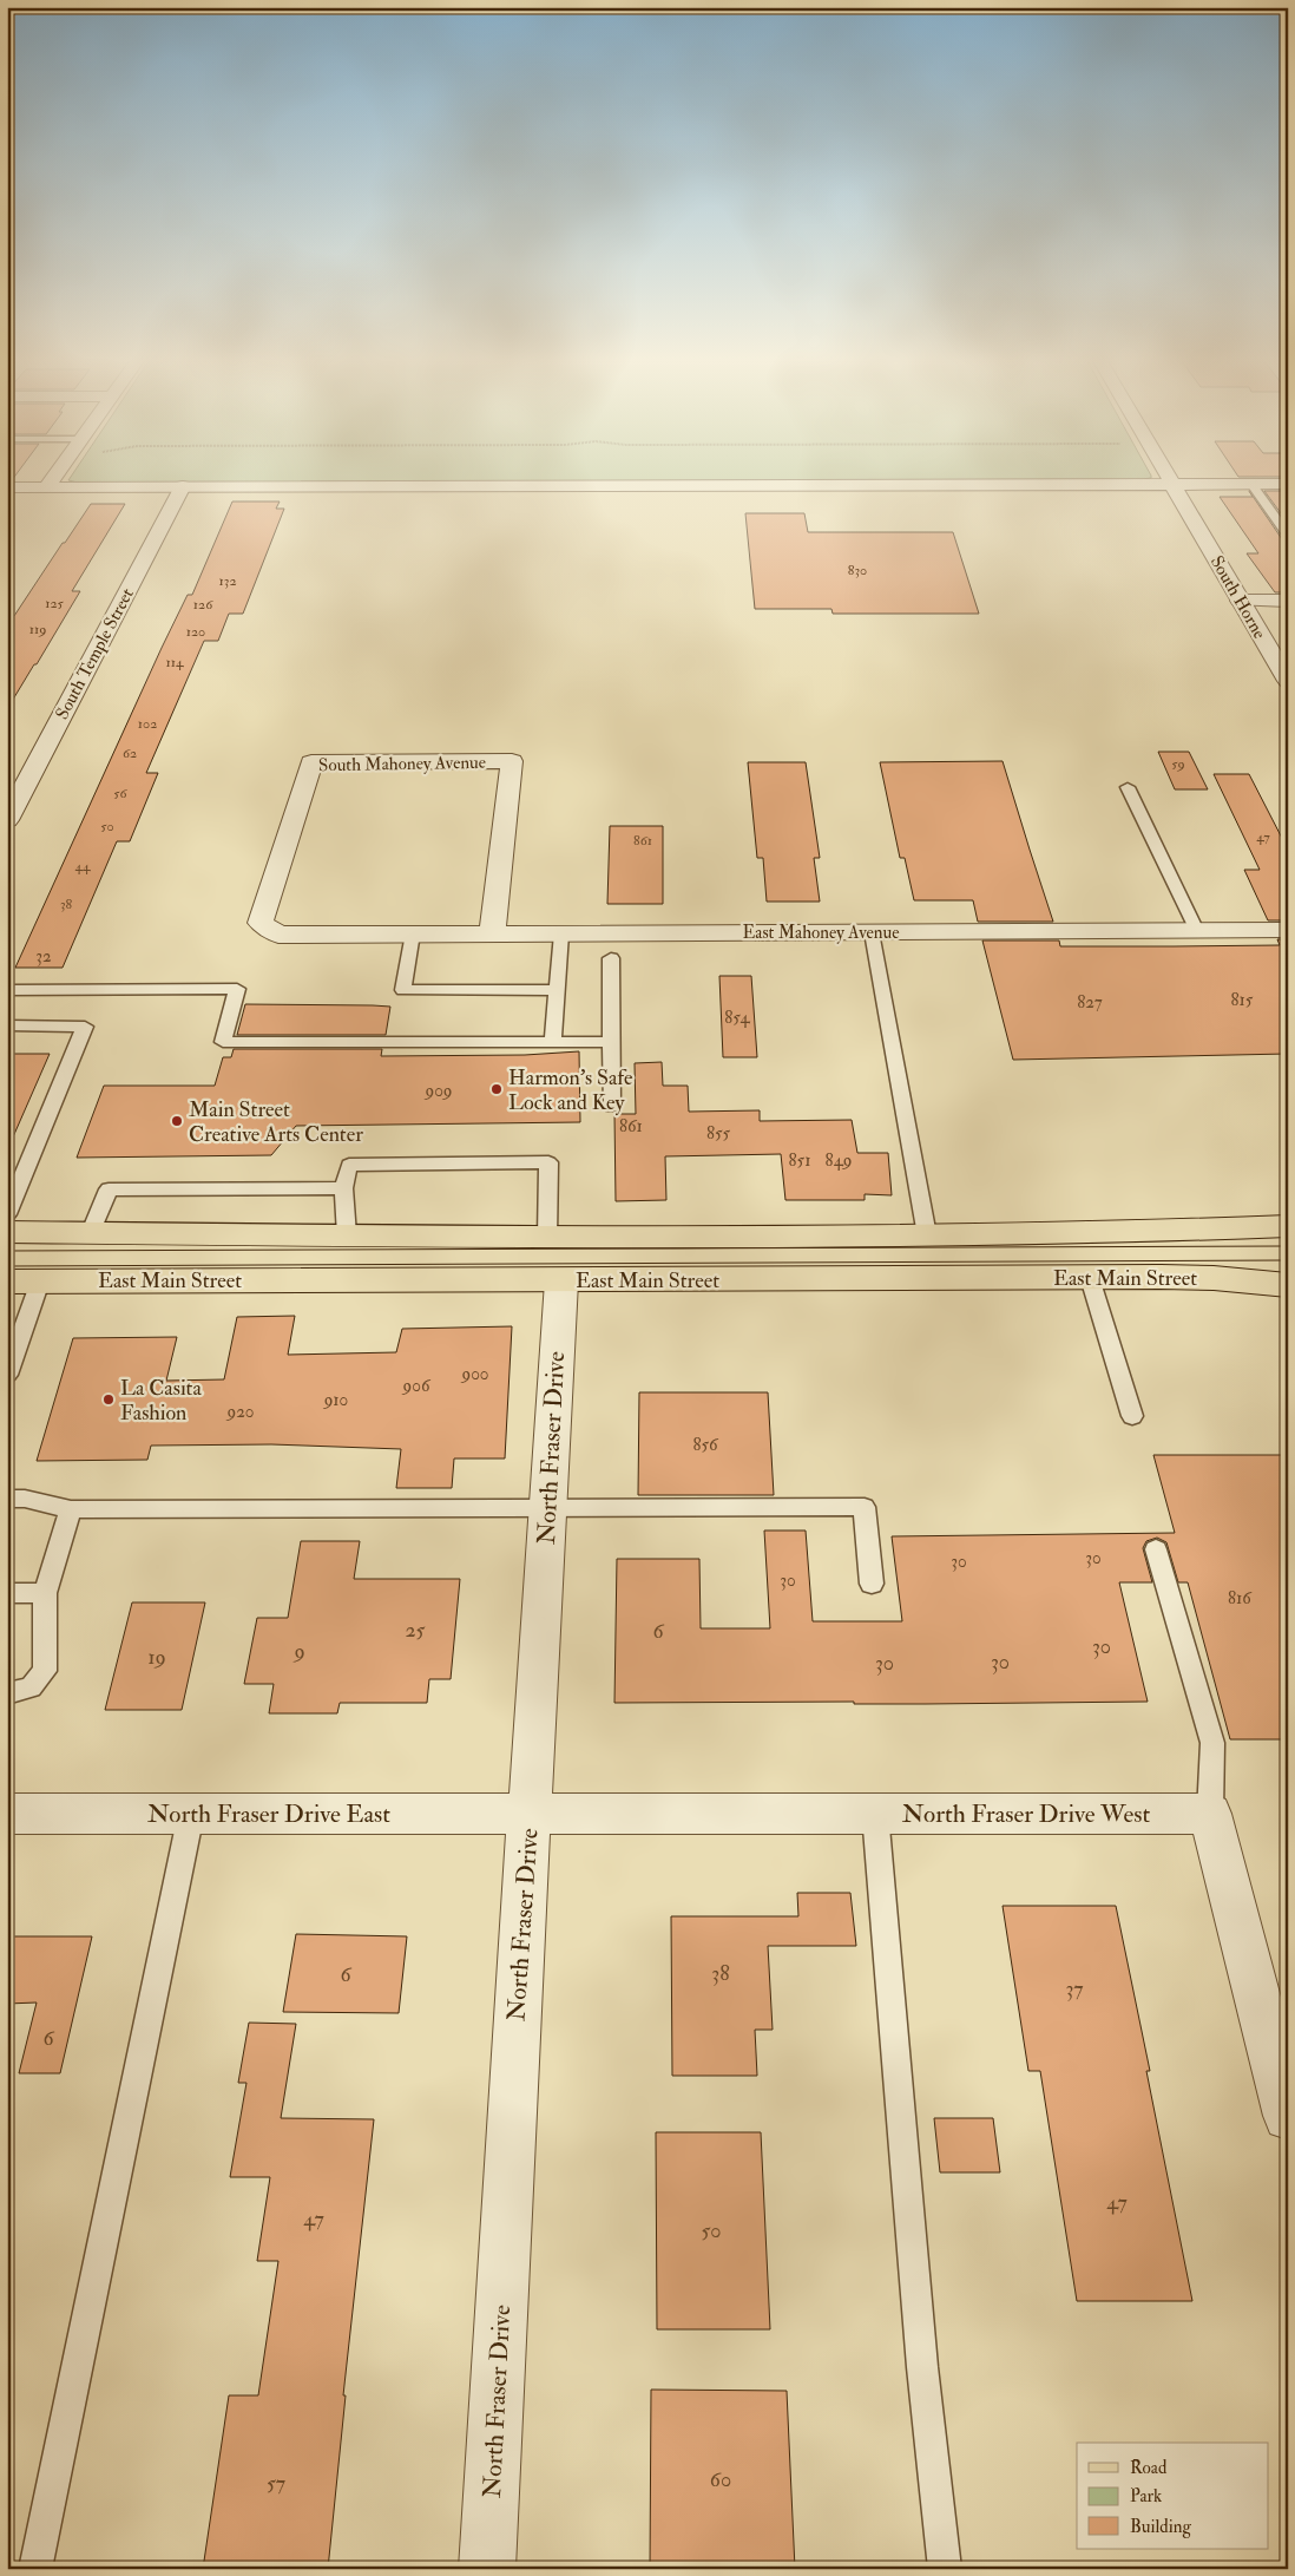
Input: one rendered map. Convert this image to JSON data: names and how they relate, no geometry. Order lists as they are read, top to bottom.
{
  "streets": {
    "main road": ["East Main Street"],
    "street": [
      "South Horne",
      "South Temple Street",
      "South Mahoney Avenue",
      "East Mahoney Avenue",
      "North Fraser Drive",
      "North Fraser Drive East",
      "North Fraser Drive West"
    ]
  },
  "crossings": [
    ["South Mahoney Avenue", "East Mahoney Avenue"],
    ["East Main Street", "North Fraser Drive"],
    ["North Fraser Drive", "North Fraser Drive East"],
    ["North Fraser Drive", "North Fraser Drive West"],
    ["North Fraser Drive East", "North Fraser Drive West"]
  ],
  "places": ["Harmon's Safe Lock and Key", "Main Street Creative Arts Center", "La Casita Fashion"],
  "house_numbers": [
    "830",
    "132",
    "125",
    "126",
    "119",
    "120",
    "114",
    "102",
    "62",
    "59",
    "56",
    "50",
    "47",
    "861",
    "44",
    "38",
    "32",
    "815",
    "827",
    "854",
    "909",
    "861",
    "855",
    "851",
    "849",
    "900",
    "906",
    "910",
    "920",
    "856",
    "30",
    "30",
    "30",
    "816",
    "25",
    "6",
    "30",
    "9",
    "19",
    "30",
    "30",
    "38",
    "6",
    "37",
    "6",
    "47",
    "47",
    "50",
    "60",
    "57"
  ],
  "legend": ["Road", "Park", "Building"]
}
